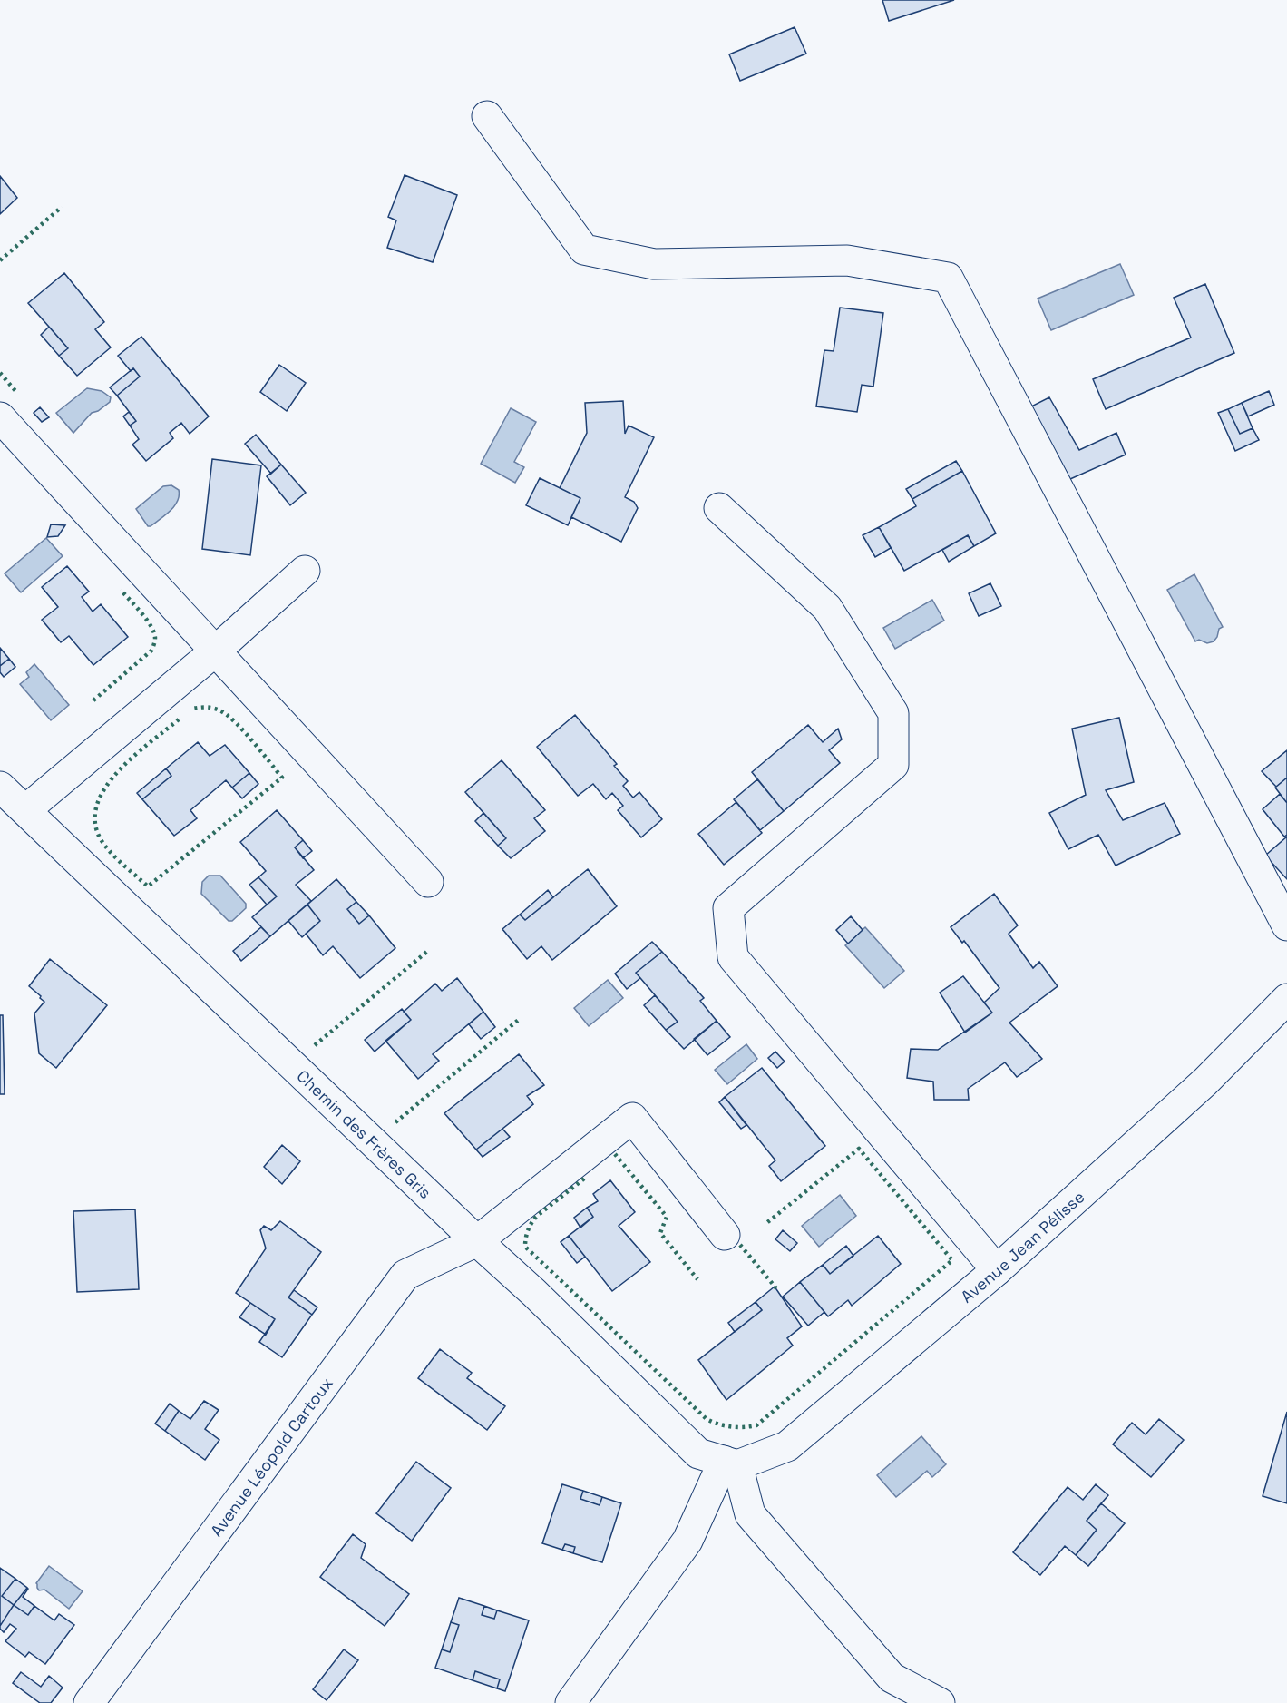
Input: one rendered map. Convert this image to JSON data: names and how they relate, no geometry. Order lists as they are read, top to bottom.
{
  "streets": {
    "street": ["Chemin des Frères Gris", "Avenue Jean Pélisse", "Avenue Léopold Cartoux"]
  },
  "crossings": [
    ["Chemin des Frères Gris", "Avenue Jean Pélisse"],
    ["Chemin des Frères Gris", "Avenue Léopold Cartoux"]
  ]
}
